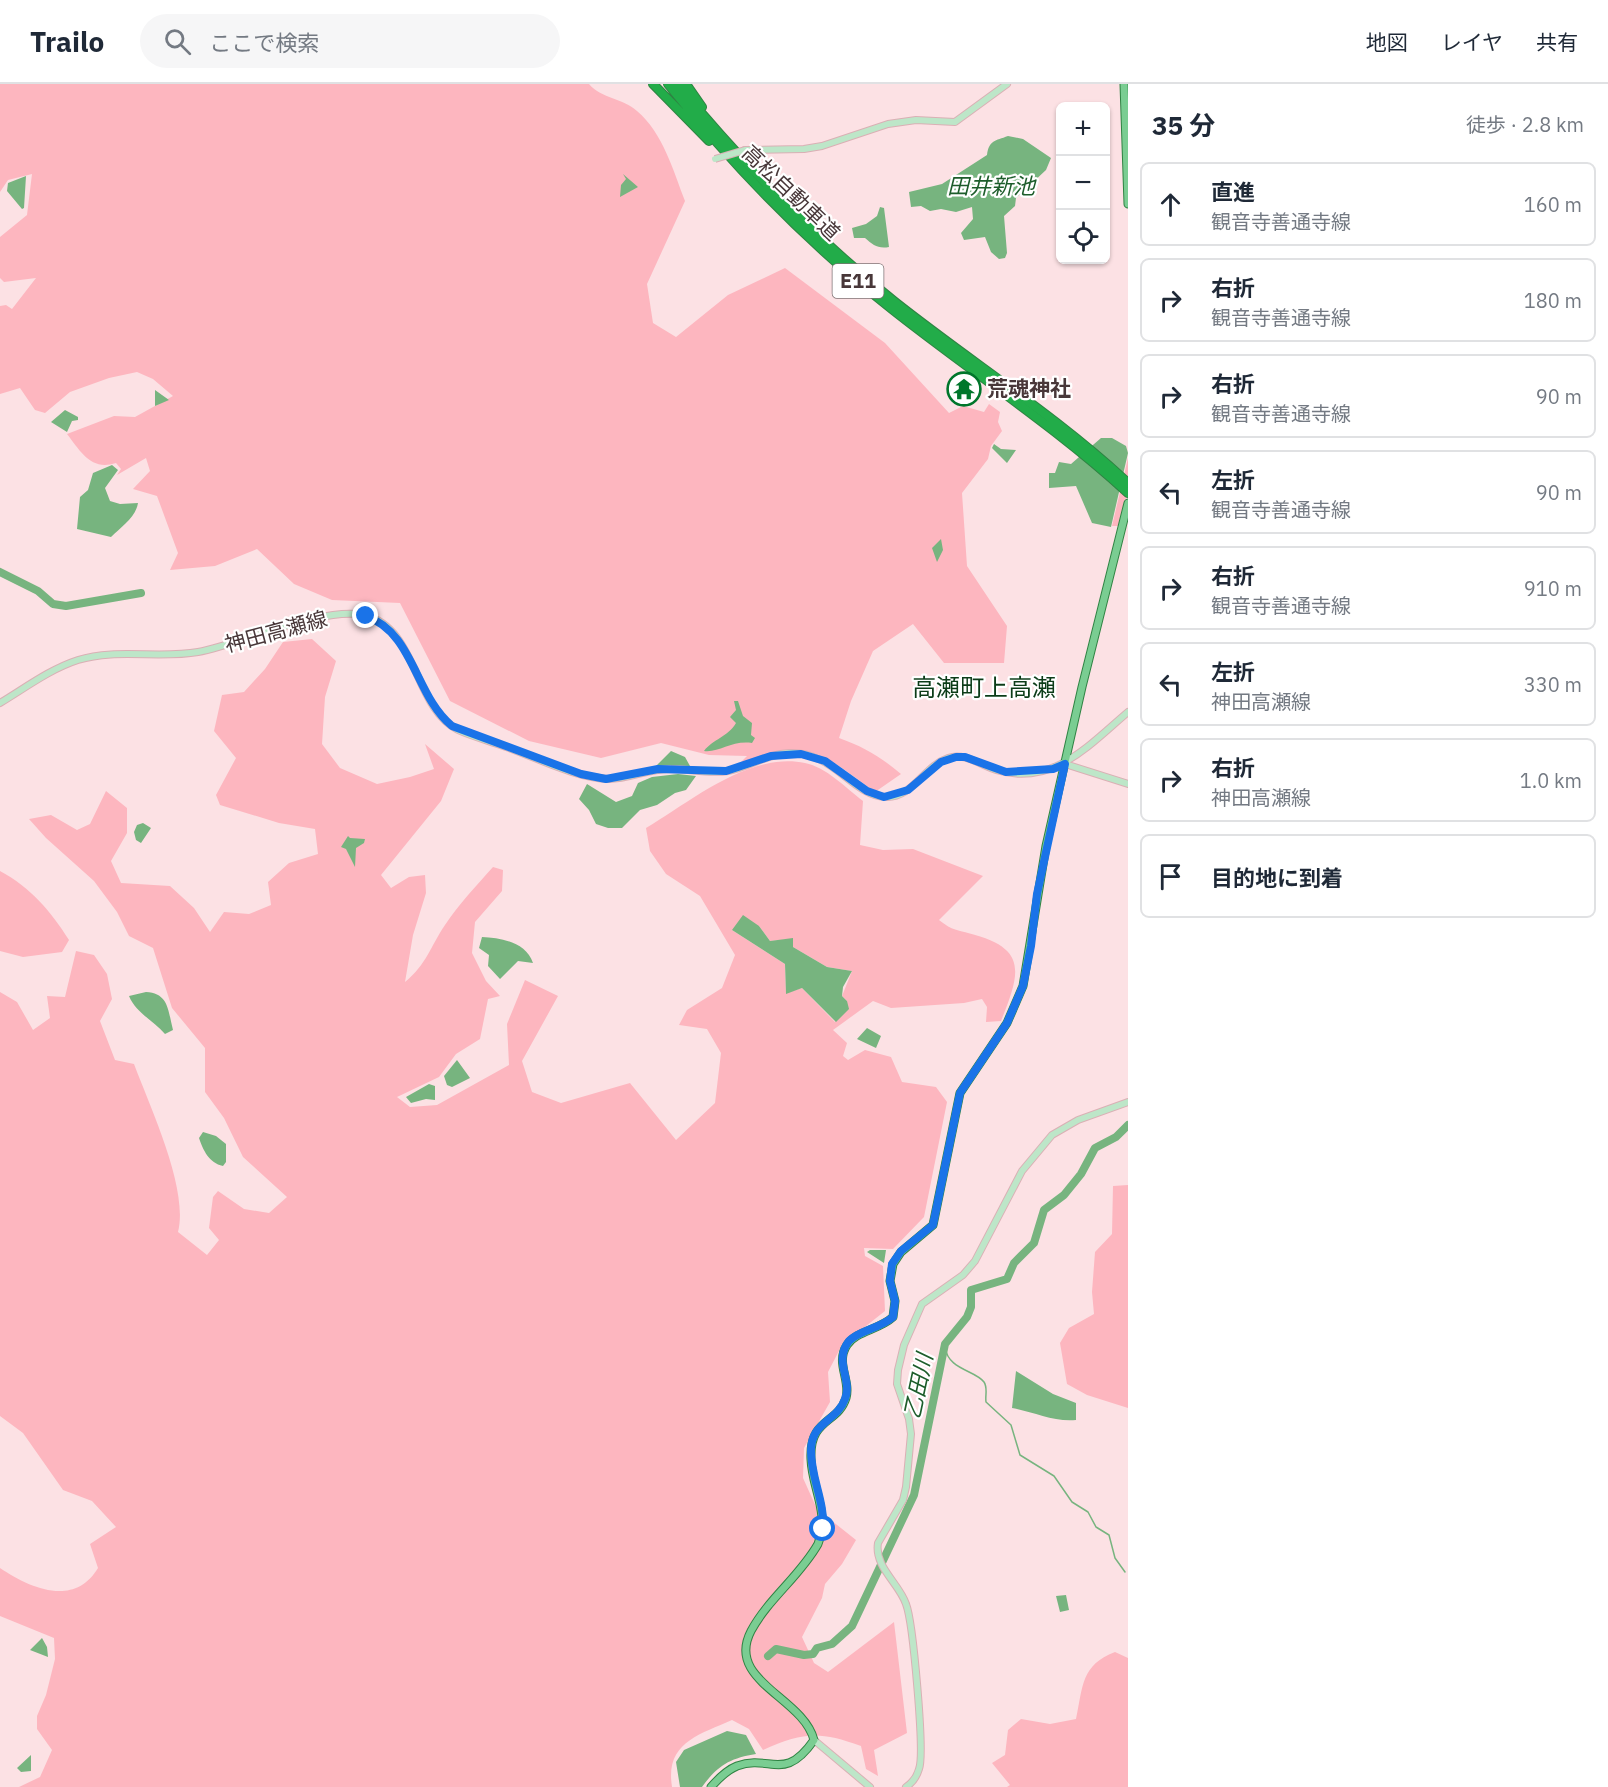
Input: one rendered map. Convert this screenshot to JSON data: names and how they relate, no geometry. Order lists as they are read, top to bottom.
{
  "streets": {
    "highway": ["高松自動車道", "E11"],
    "main road": ["神田高瀬線"]
  },
  "districts": ["高瀬町上高瀬"],
  "water": ["田井新池", "乙田川"],
  "places": {
    "temple": ["荒魂神社"]
  },
  "page": {
    "header": "Trailo",
    "search": "ここで検索",
    "nav": ["地図", "レイヤ", "共有"],
    "heading": ["35 分", "徒歩 · 2.8 km"],
    "map_buttons": ["+", "−"],
    "list": [
      ["直進", "観音寺善通寺線", "160 m"],
      ["右折", "観音寺善通寺線", "180 m"],
      ["右折", "観音寺善通寺線", "90 m"],
      ["左折", "観音寺善通寺線", "90 m"],
      ["右折", "観音寺善通寺線", "910 m"],
      ["左折", "神田高瀬線", "330 m"],
      ["右折", "神田高瀬線", "1.0 km"],
      "目的地に到着"
    ]
  }
}
